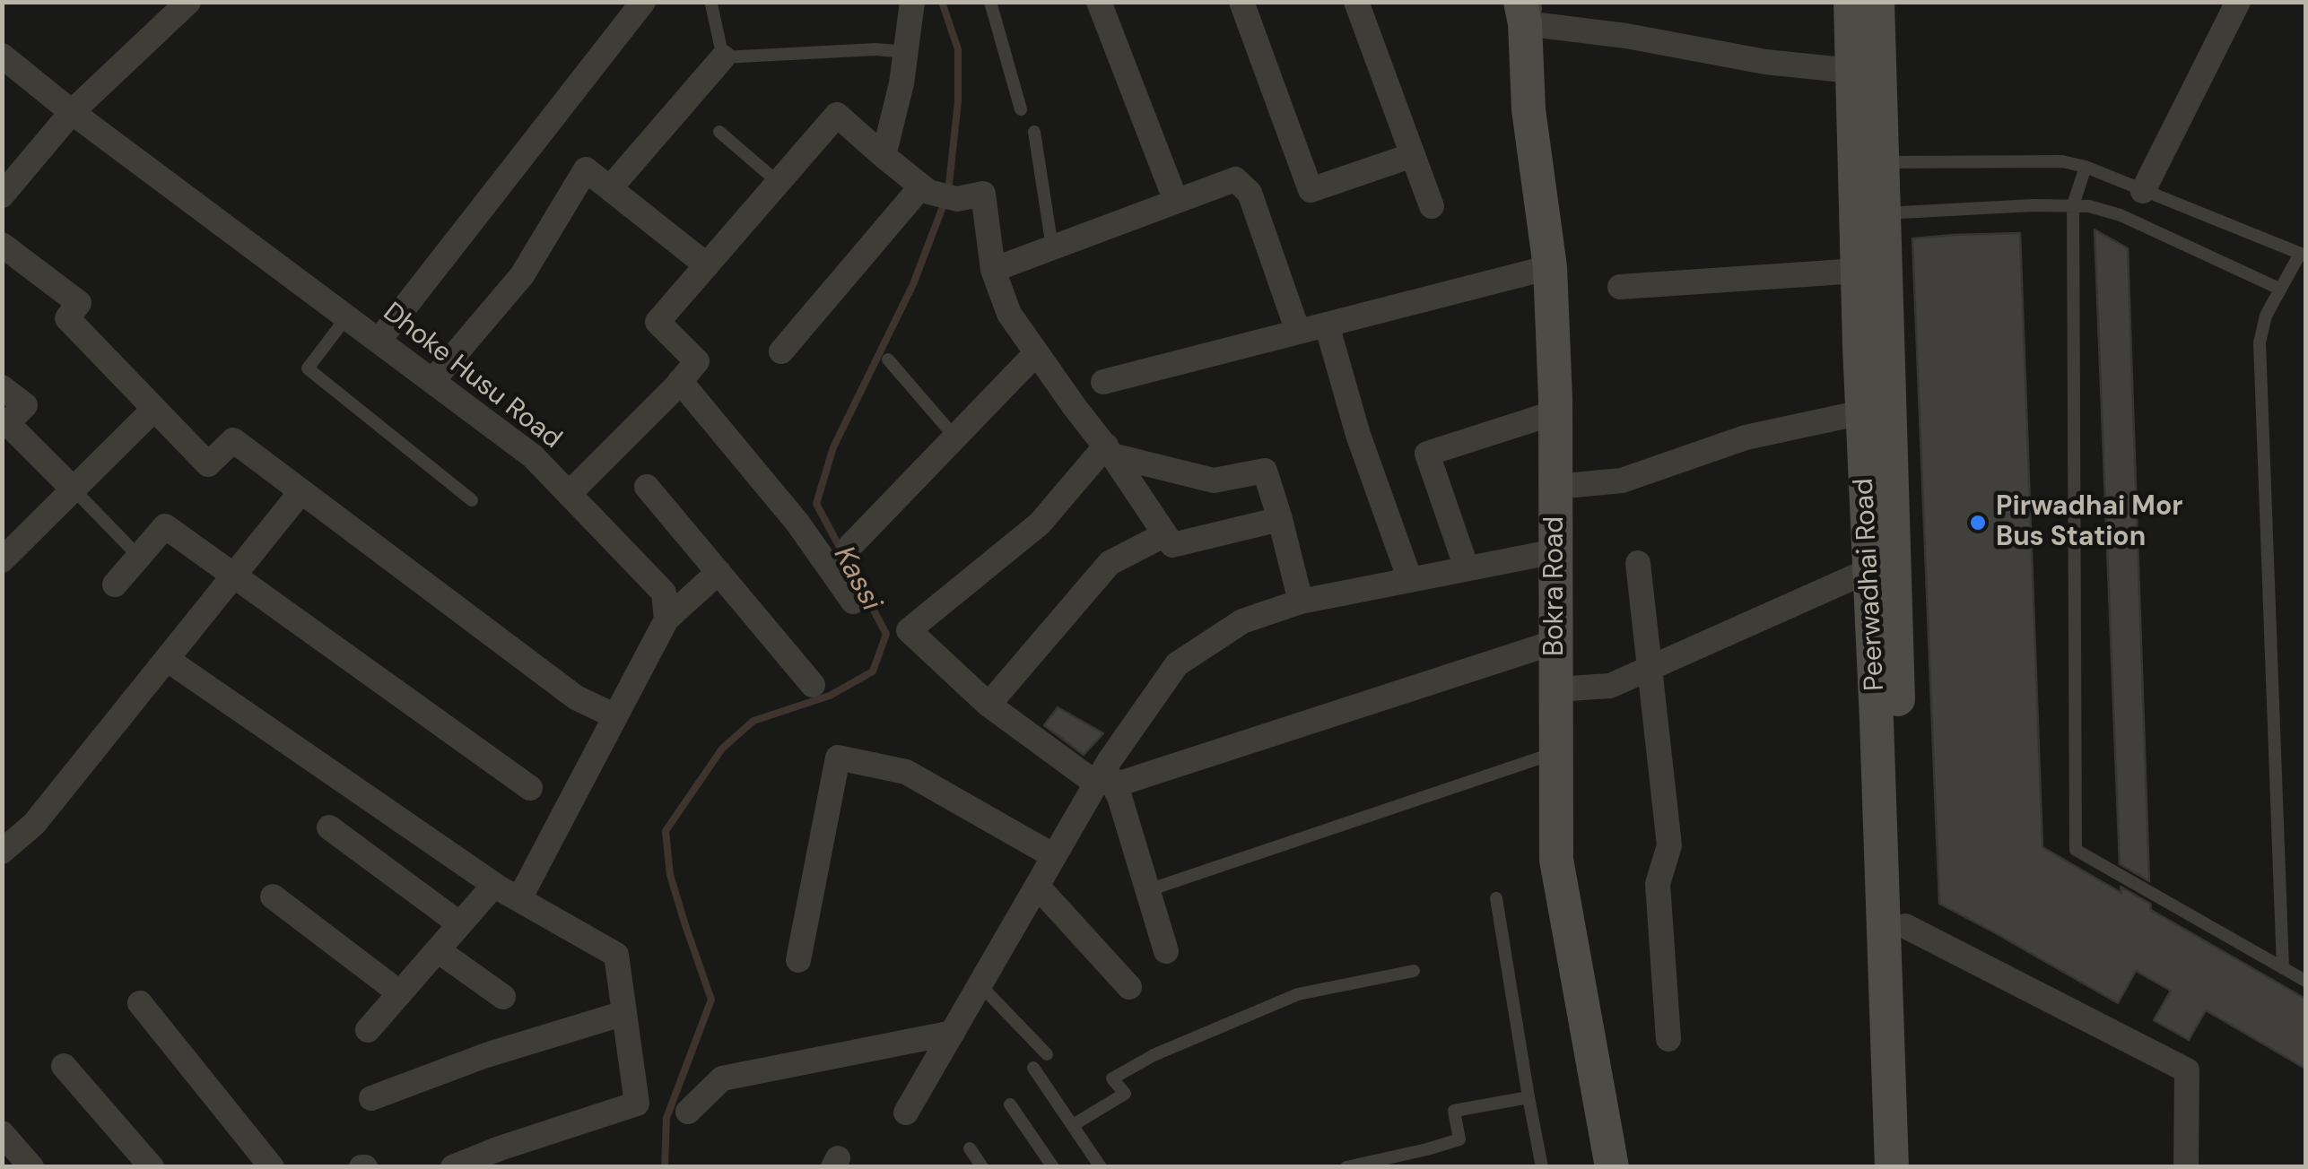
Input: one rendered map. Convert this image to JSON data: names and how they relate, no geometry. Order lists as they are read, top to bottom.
{
  "streets": {
    "main road": ["Peerwadhai Road", "Bokra Road"],
    "street": ["Dhoke Husu Road"]
  },
  "water": ["Kassi"],
  "places": ["Pirwadhai Mor Bus Station"]
}
